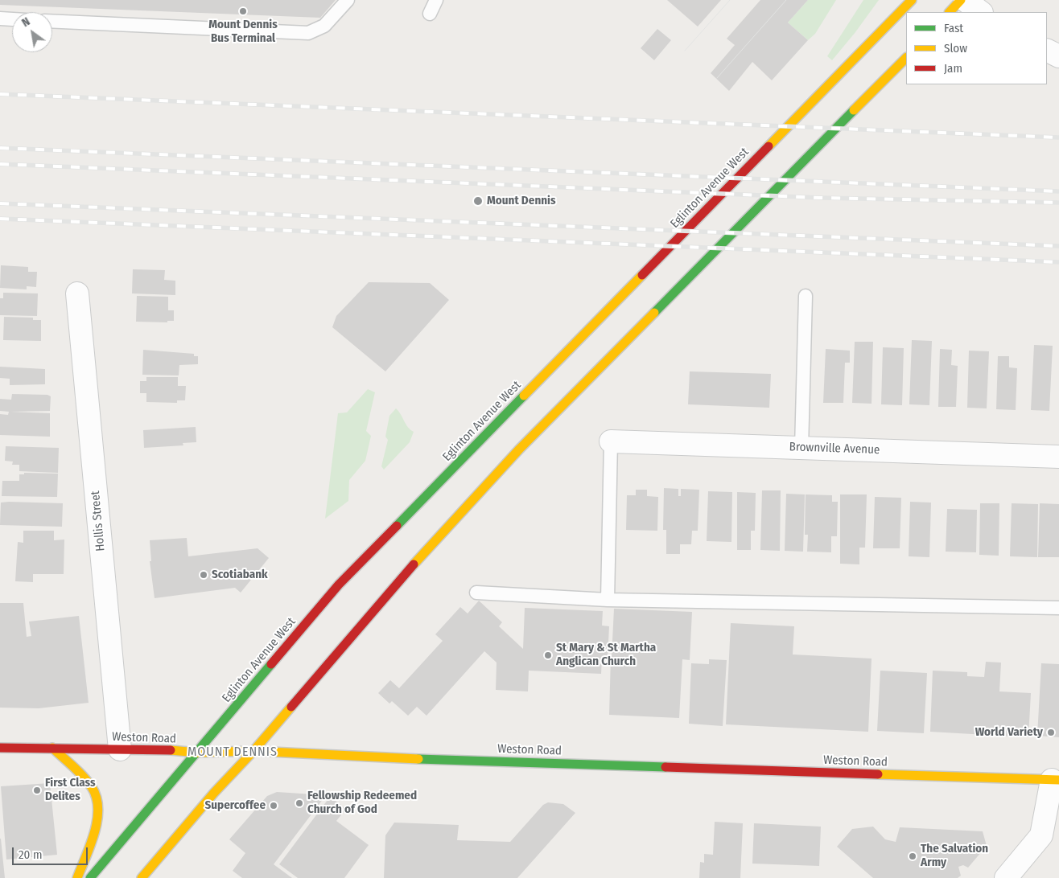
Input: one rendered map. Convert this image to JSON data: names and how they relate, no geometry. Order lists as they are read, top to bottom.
{
  "streets": {
    "main road": ["Eglinton Avenue West", "Weston Road"],
    "street": ["Brownville Avenue", "Hollis Street"]
  },
  "crossings": [
    ["Eglinton Avenue West", "Weston Road"],
    ["Hollis Street", "Weston Road"]
  ],
  "districts": ["MOUNT DENNIS"],
  "places": [
    "Mount Dennis Bus Terminal",
    "Mount Dennis",
    "Scotiabank",
    "St Mary & St Martha Anglican Church",
    "World Variety",
    "First Class Delites",
    "Fellowship Redeemed Church of God",
    "Supercoffee",
    "The Salvation Army"
  ],
  "legend": ["Fast", "Slow", "Jam"],
  "scale_bar": "20 m",
  "north": "top left"
}
